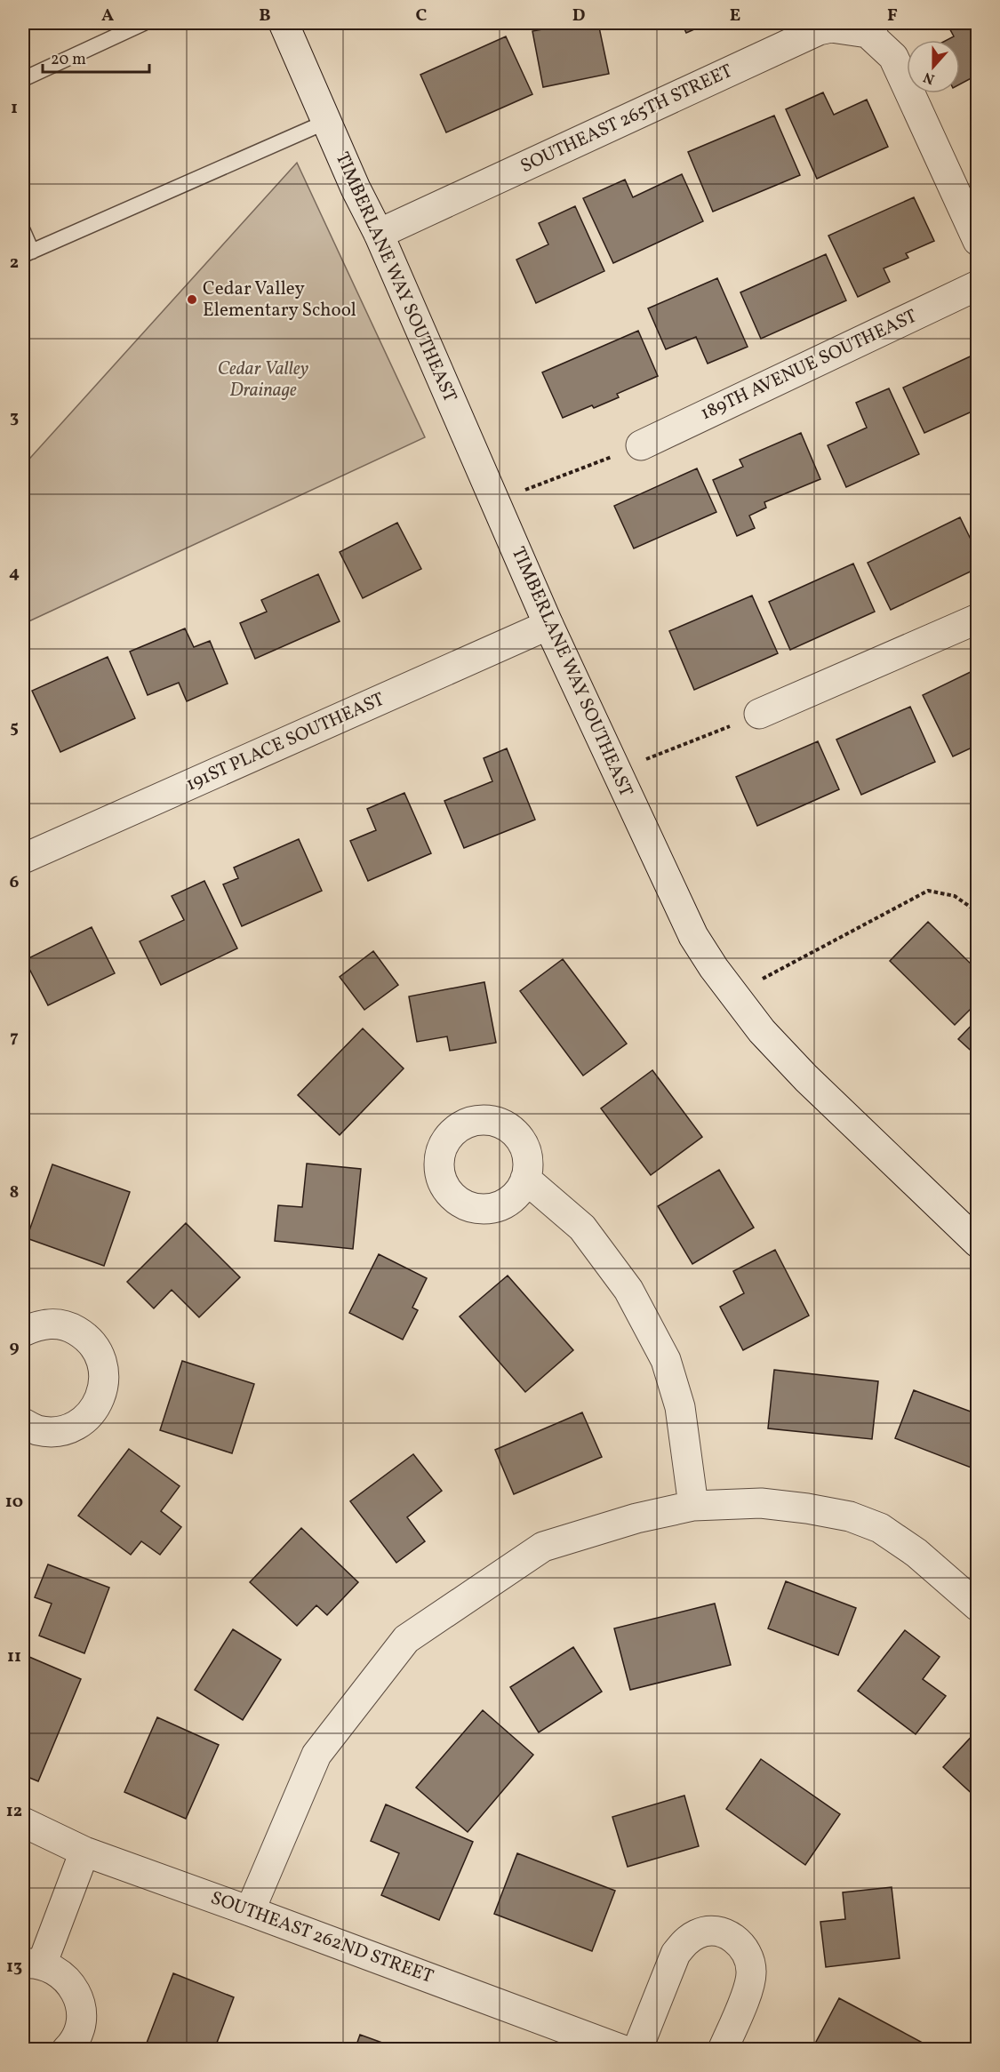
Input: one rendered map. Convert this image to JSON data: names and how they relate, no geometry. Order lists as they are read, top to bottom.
{
  "streets": {
    "street": [
      "SOUTHEAST 265TH STREET",
      "TIMBERLANE WAY SOUTHEAST",
      "189TH AVENUE SOUTHEAST",
      "191ST PLACE SOUTHEAST",
      "SOUTHEAST 262ND STREET"
    ]
  },
  "crossings": [
    ["SOUTHEAST 265TH STREET", "TIMBERLANE WAY SOUTHEAST"],
    ["TIMBERLANE WAY SOUTHEAST", "191ST PLACE SOUTHEAST"]
  ],
  "parks": ["Cedar Valley Drainage"],
  "places": ["Cedar Valley Elementary School"],
  "scale_bar": "20 m",
  "north": "bottom",
  "grid": {
    "columns": [
      "A",
      "B",
      "C",
      "D",
      "E",
      "F"
    ],
    "rows": [
      "1",
      "2",
      "3",
      "4",
      "5",
      "6",
      "7",
      "8",
      "9",
      "10",
      "11",
      "12",
      "13"
    ]
  }
}
